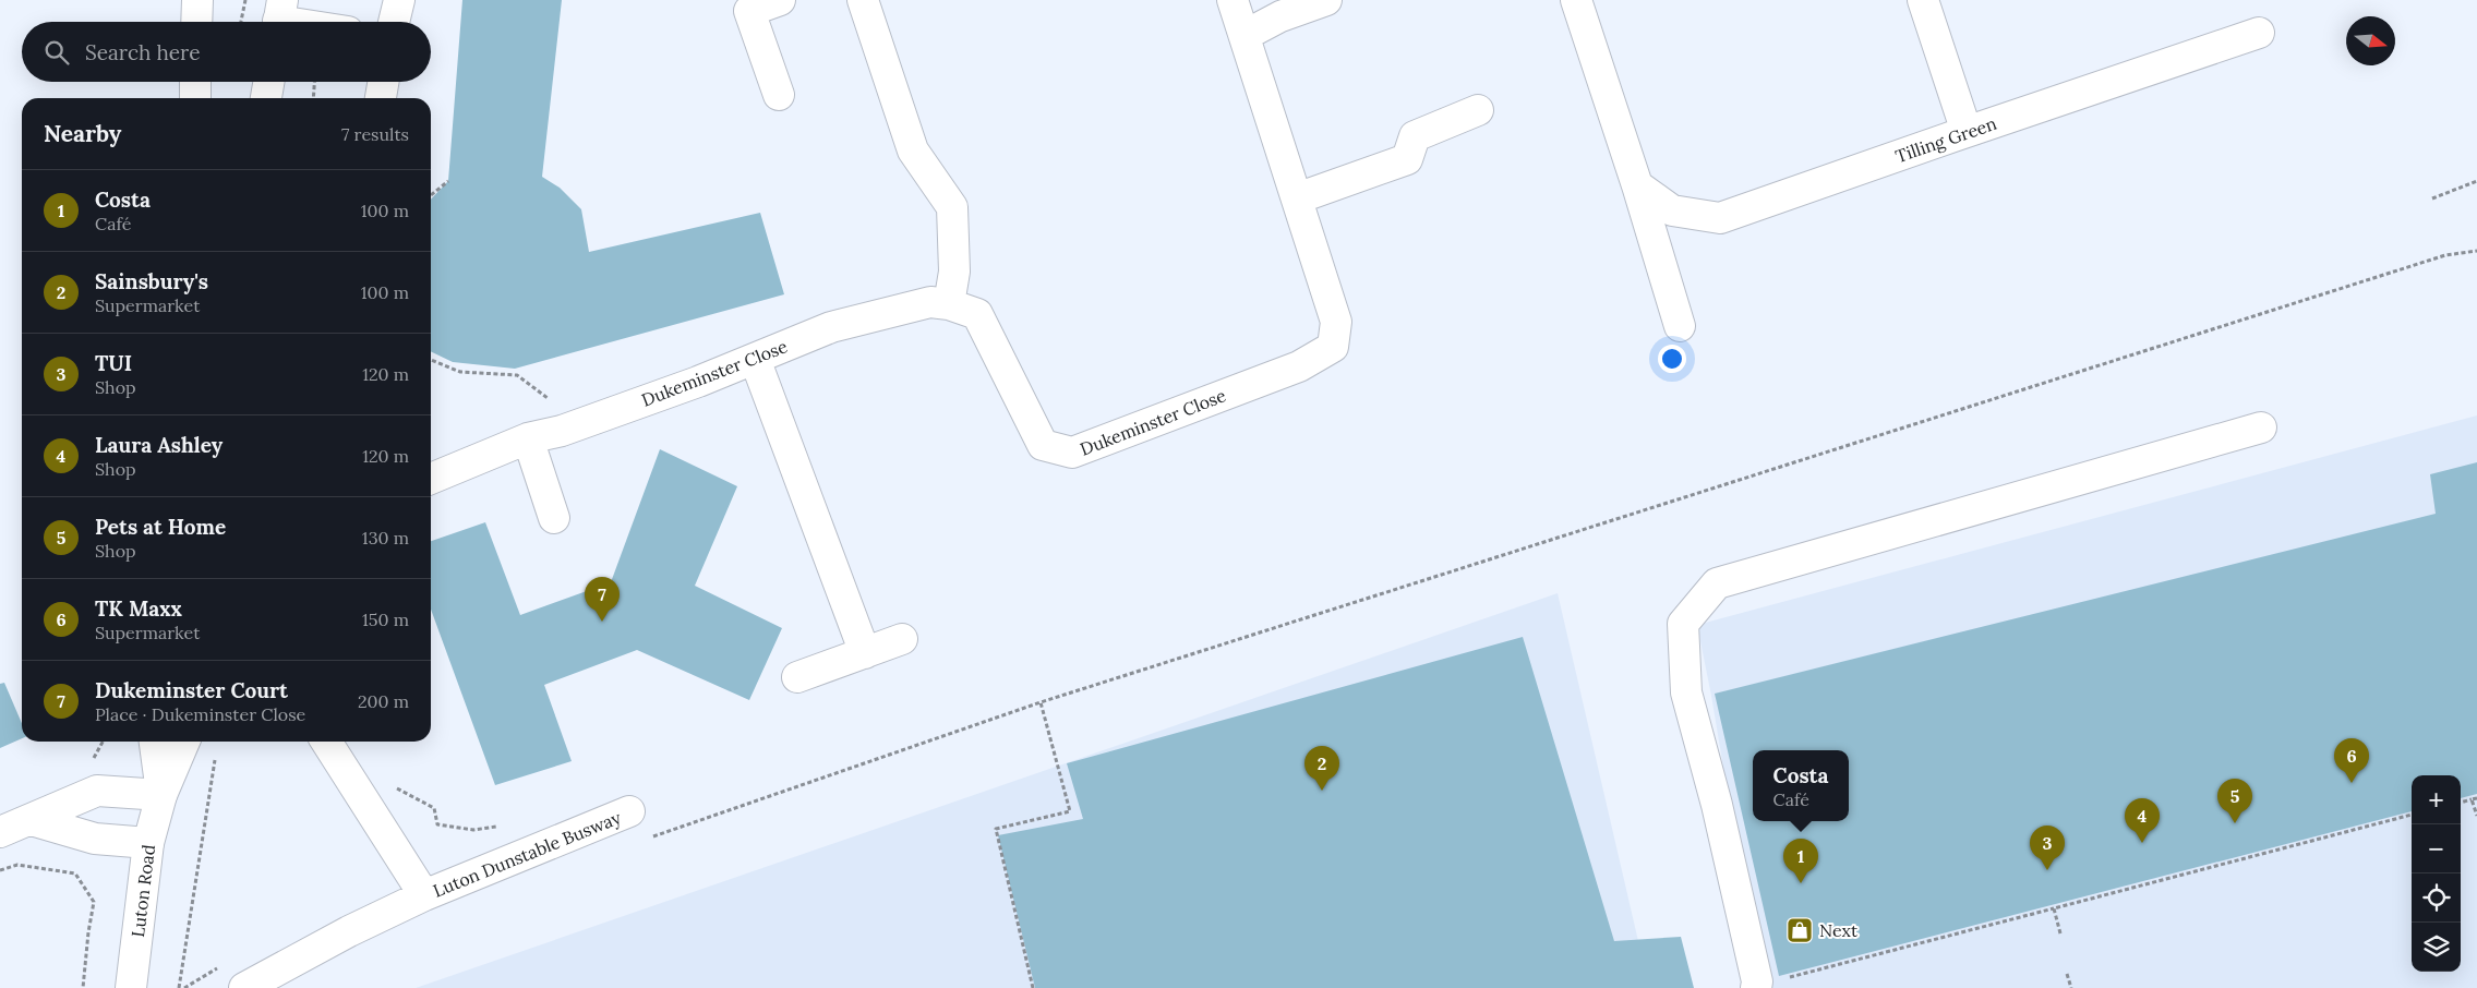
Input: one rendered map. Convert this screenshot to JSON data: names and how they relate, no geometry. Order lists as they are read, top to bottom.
{
  "streets": {
    "street": [
      "Tilling Green",
      "Dukeminster Close",
      "Luton Dunstable Busway",
      "Luton Road"
    ]
  },
  "places": {
    "shop": ["Next"]
  },
  "north": "right",
  "page": {
    "search": "Search here",
    "heading": ["Nearby", "7 results"],
    "list": [
      {
        "mark": "1",
        "name": "Costa",
        "note": "Café",
        "value": "100 m"
      },
      {
        "mark": "2",
        "name": "Sainsbury's",
        "note": "Supermarket",
        "value": "100 m"
      },
      {
        "mark": "3",
        "name": "TUI",
        "note": "Shop",
        "value": "120 m"
      },
      {
        "mark": "4",
        "name": "Laura Ashley",
        "note": "Shop",
        "value": "120 m"
      },
      {
        "mark": "5",
        "name": "Pets at Home",
        "note": "Shop",
        "value": "130 m"
      },
      {
        "mark": "6",
        "name": "TK Maxx",
        "note": "Supermarket",
        "value": "150 m"
      },
      {
        "mark": "7",
        "name": "Dukeminster Court",
        "note": "Place · Dukeminster Close",
        "value": "200 m"
      }
    ],
    "pins": [
      "7",
      "6",
      "2",
      "5",
      "4",
      "3",
      "1"
    ],
    "popup": ["Costa", "Café"],
    "map_buttons": ["+", "−"]
  }
}
